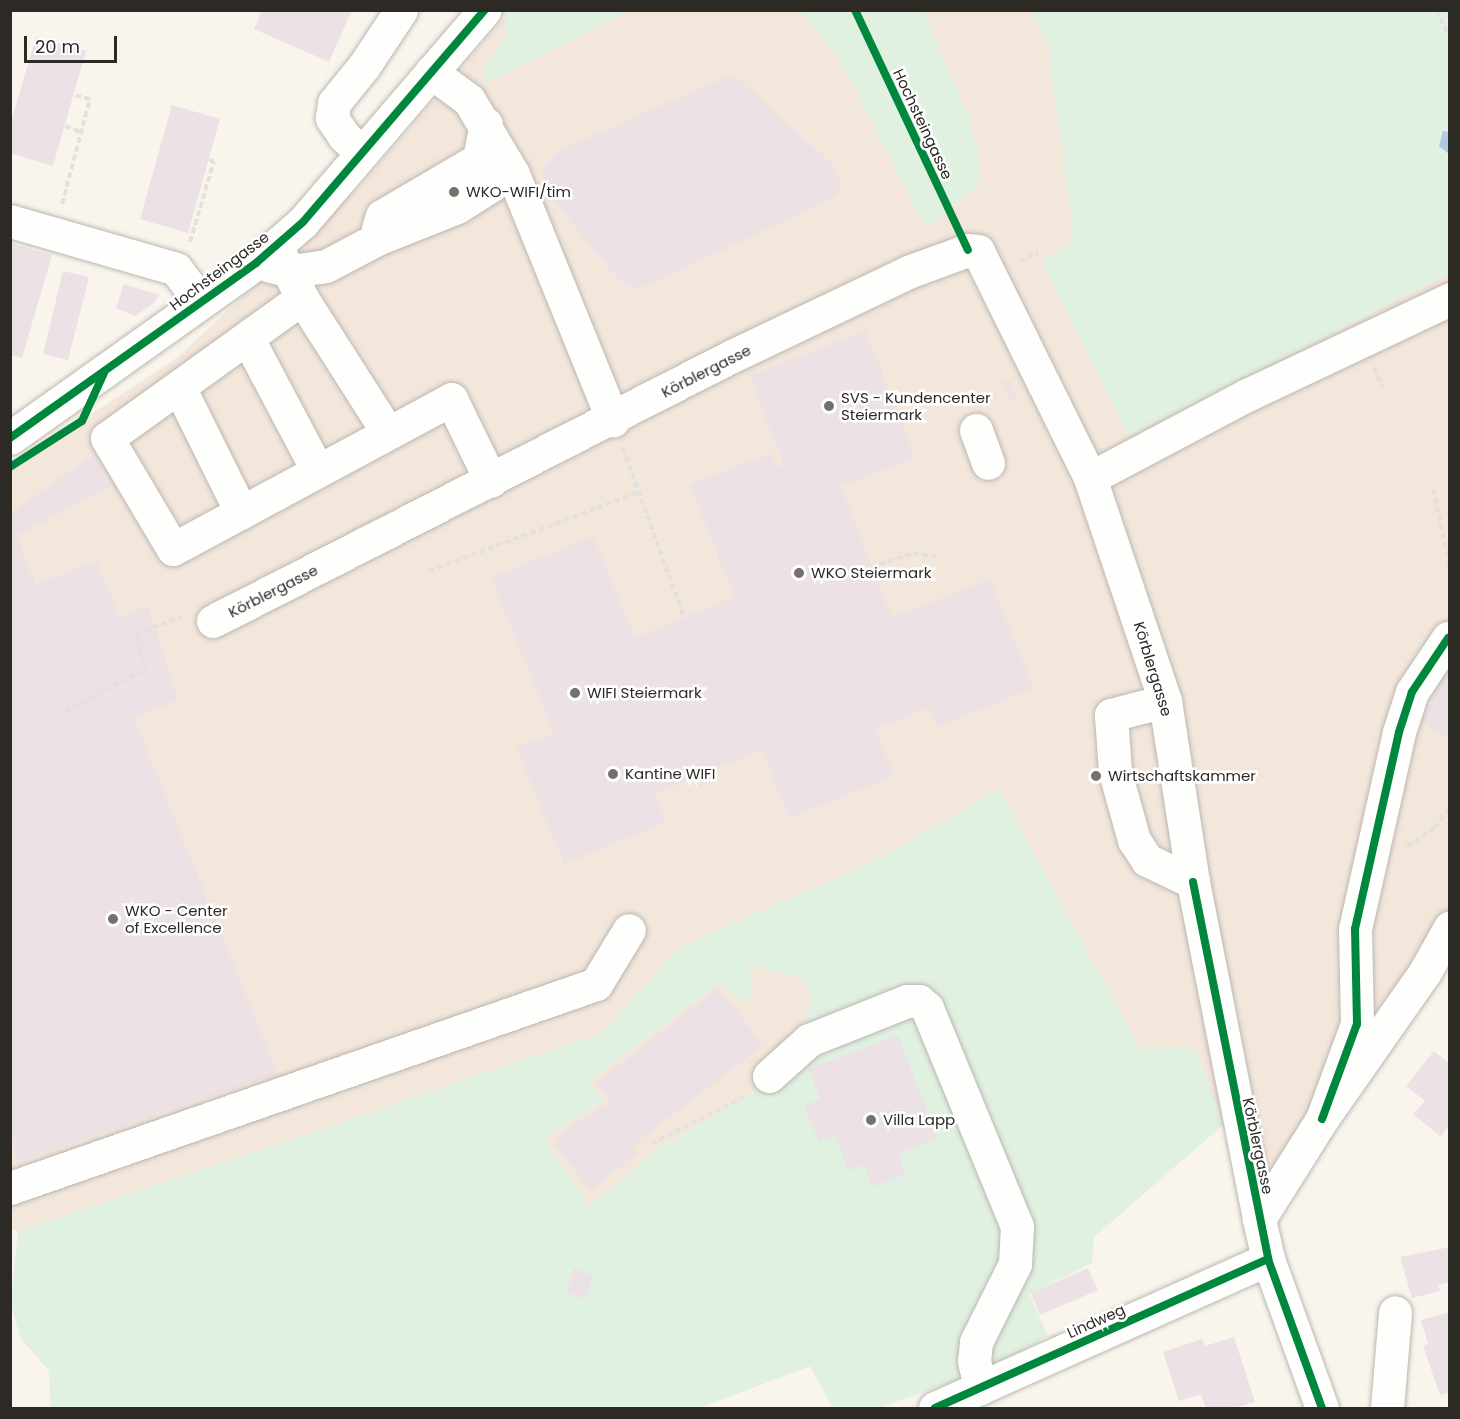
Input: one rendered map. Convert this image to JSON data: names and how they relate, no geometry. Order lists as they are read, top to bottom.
{
  "streets": {
    "street": ["Hochsteingasse", "Körblergasse", "Lindweg"]
  },
  "crossings": [
    ["Körblergasse", "Lindweg"]
  ],
  "places": [
    "WKO-WIFI/tim",
    "SVS - Kundencenter Steiermark",
    "WKO Steiermark",
    "WIFI Steiermark",
    "Kantine WIFI",
    "Wirtschaftskammer",
    "WKO - Center of Excellence",
    "Villa Lapp"
  ],
  "scale_bar": "20 m"
}
